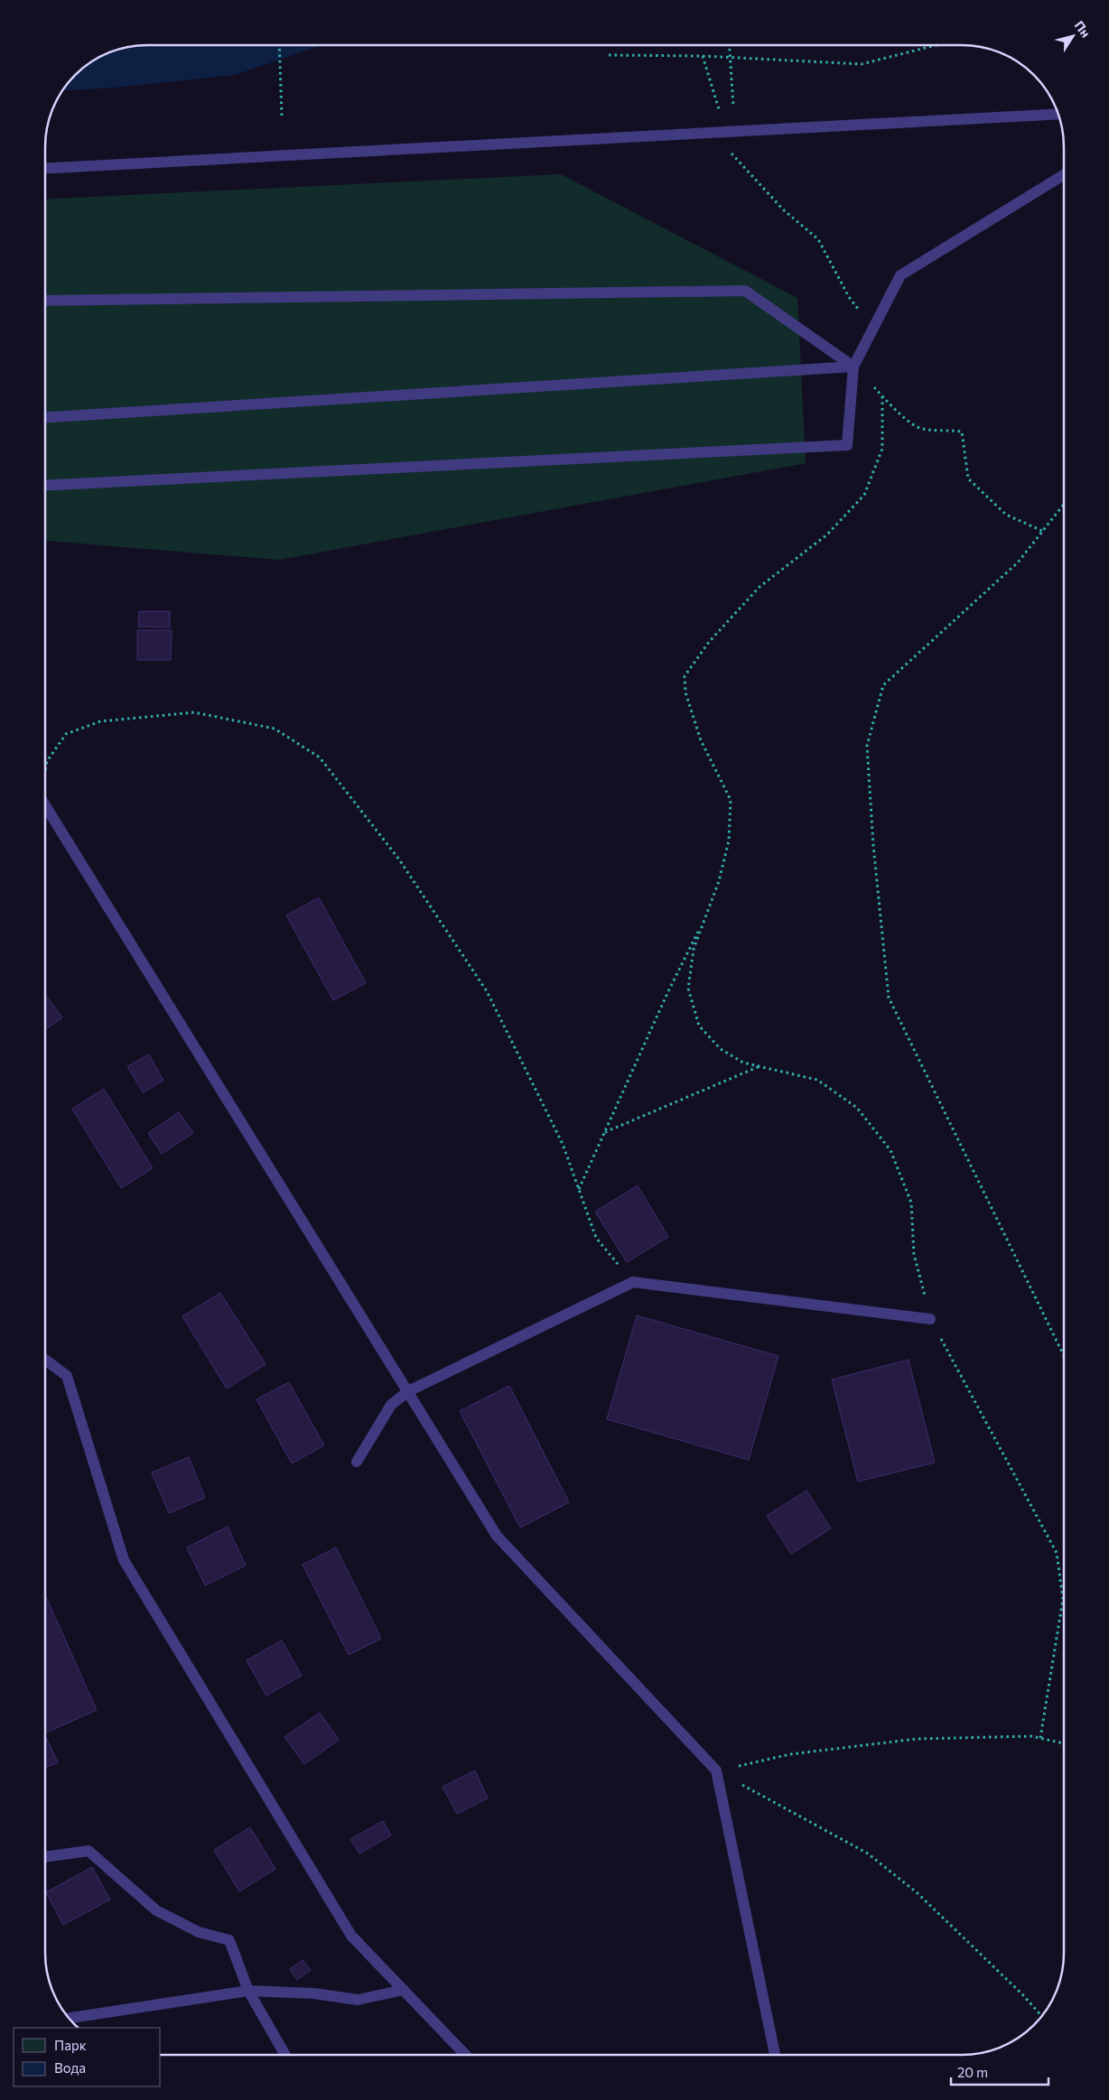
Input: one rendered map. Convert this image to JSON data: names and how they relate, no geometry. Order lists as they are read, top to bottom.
{
  "legend": ["Парк", "Вода"],
  "scale_bar": "20 m",
  "north": "top right"
}
